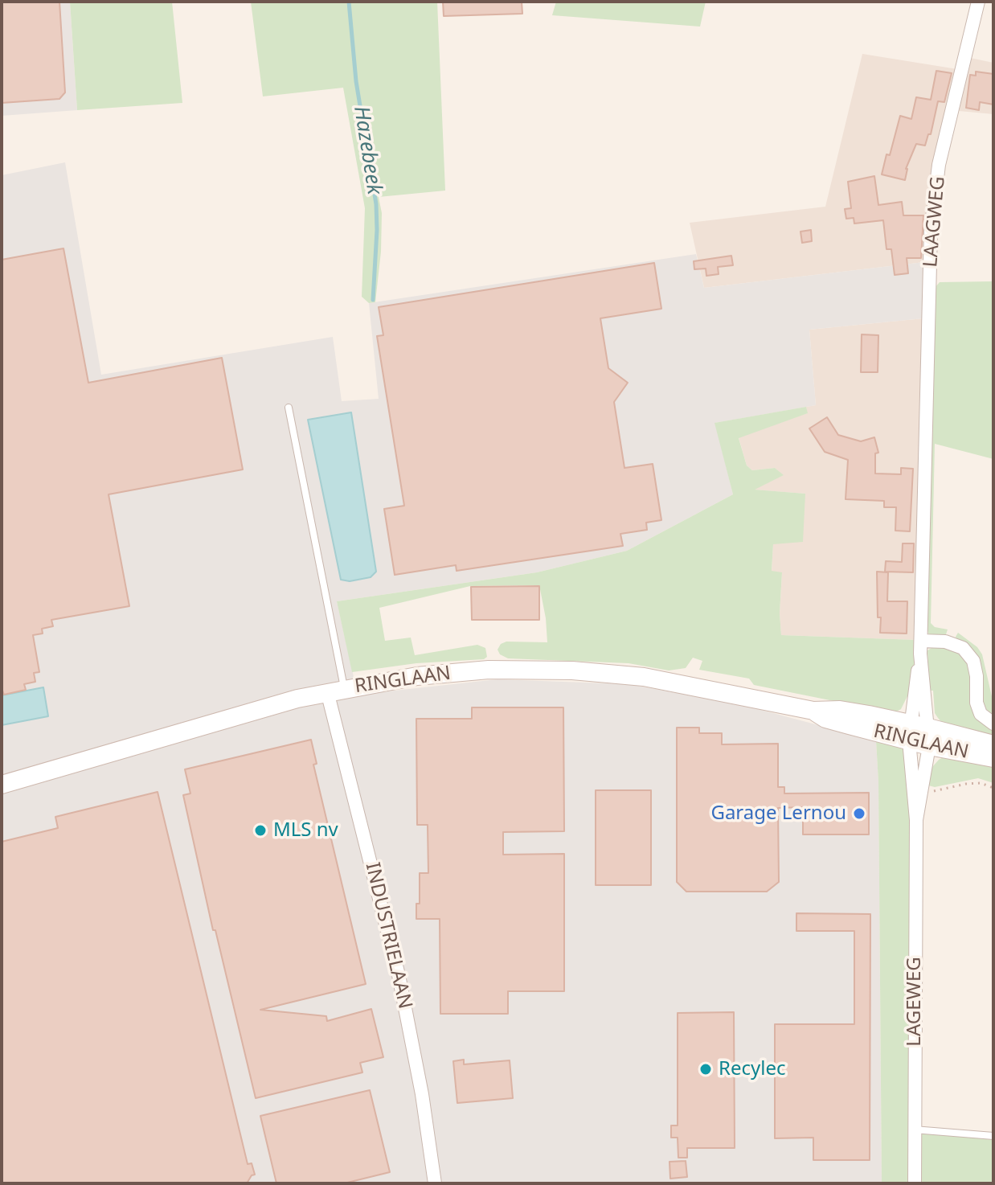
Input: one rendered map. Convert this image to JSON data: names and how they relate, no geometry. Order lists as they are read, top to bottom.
{
  "streets": {
    "main road": ["RINGLAAN"],
    "street": ["LAAGWEG", "INDUSTRIELAAN", "LAGEWEG"]
  },
  "crossings": [
    ["LAAGWEG", "LAGEWEG"],
    ["RINGLAAN", "INDUSTRIELAAN"],
    ["RINGLAAN", "LAGEWEG"]
  ],
  "water": ["Hazebeek"],
  "places": ["Garage Lernou", "MLS nv", "Recylec"]
}
